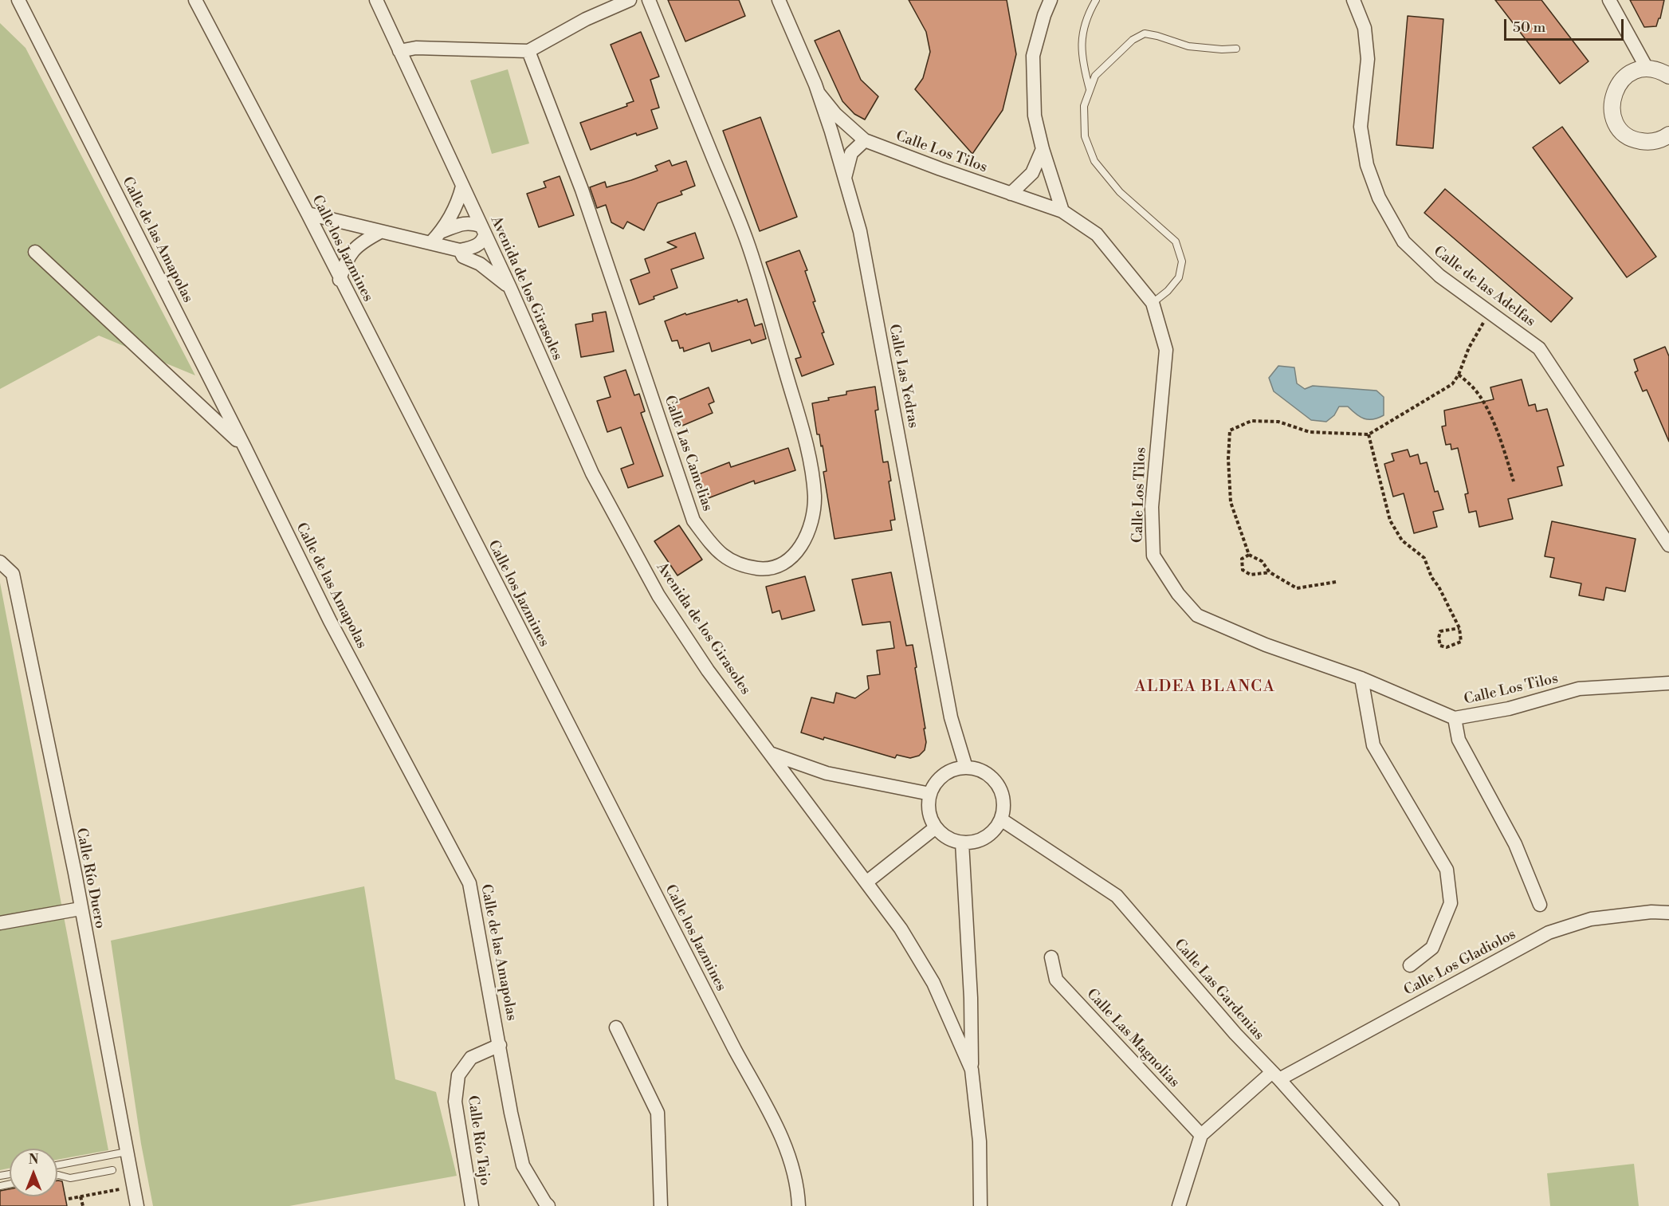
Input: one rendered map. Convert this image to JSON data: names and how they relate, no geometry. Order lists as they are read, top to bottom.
{
  "streets": {
    "street": [
      "Calle Los Tilos",
      "Calle de las Amapolas",
      "Calle los Jazmines",
      "Calle de las Adelfas",
      "Avenida de los Girasoles",
      "Calle Las Yedras",
      "Calle Las Camelias",
      "Calle Río Duero",
      "Calle Los Gladiolos",
      "Calle Las Gardenias",
      "Calle Las Magnolias",
      "Calle Río Tajo"
    ]
  },
  "crossings": [
    ["Calle Los Tilos", "Calle Las Yedras"],
    ["Calle de las Amapolas", "Calle Río Tajo"],
    ["Calle Las Yedras", "Calle Las Gardenias"],
    ["Calle Los Gladiolos", "Calle Las Gardenias"],
    ["Calle Los Gladiolos", "Calle Las Magnolias"]
  ],
  "districts": ["ALDEA BLANCA"],
  "scale_bar": "50 m",
  "north": "top"
}
